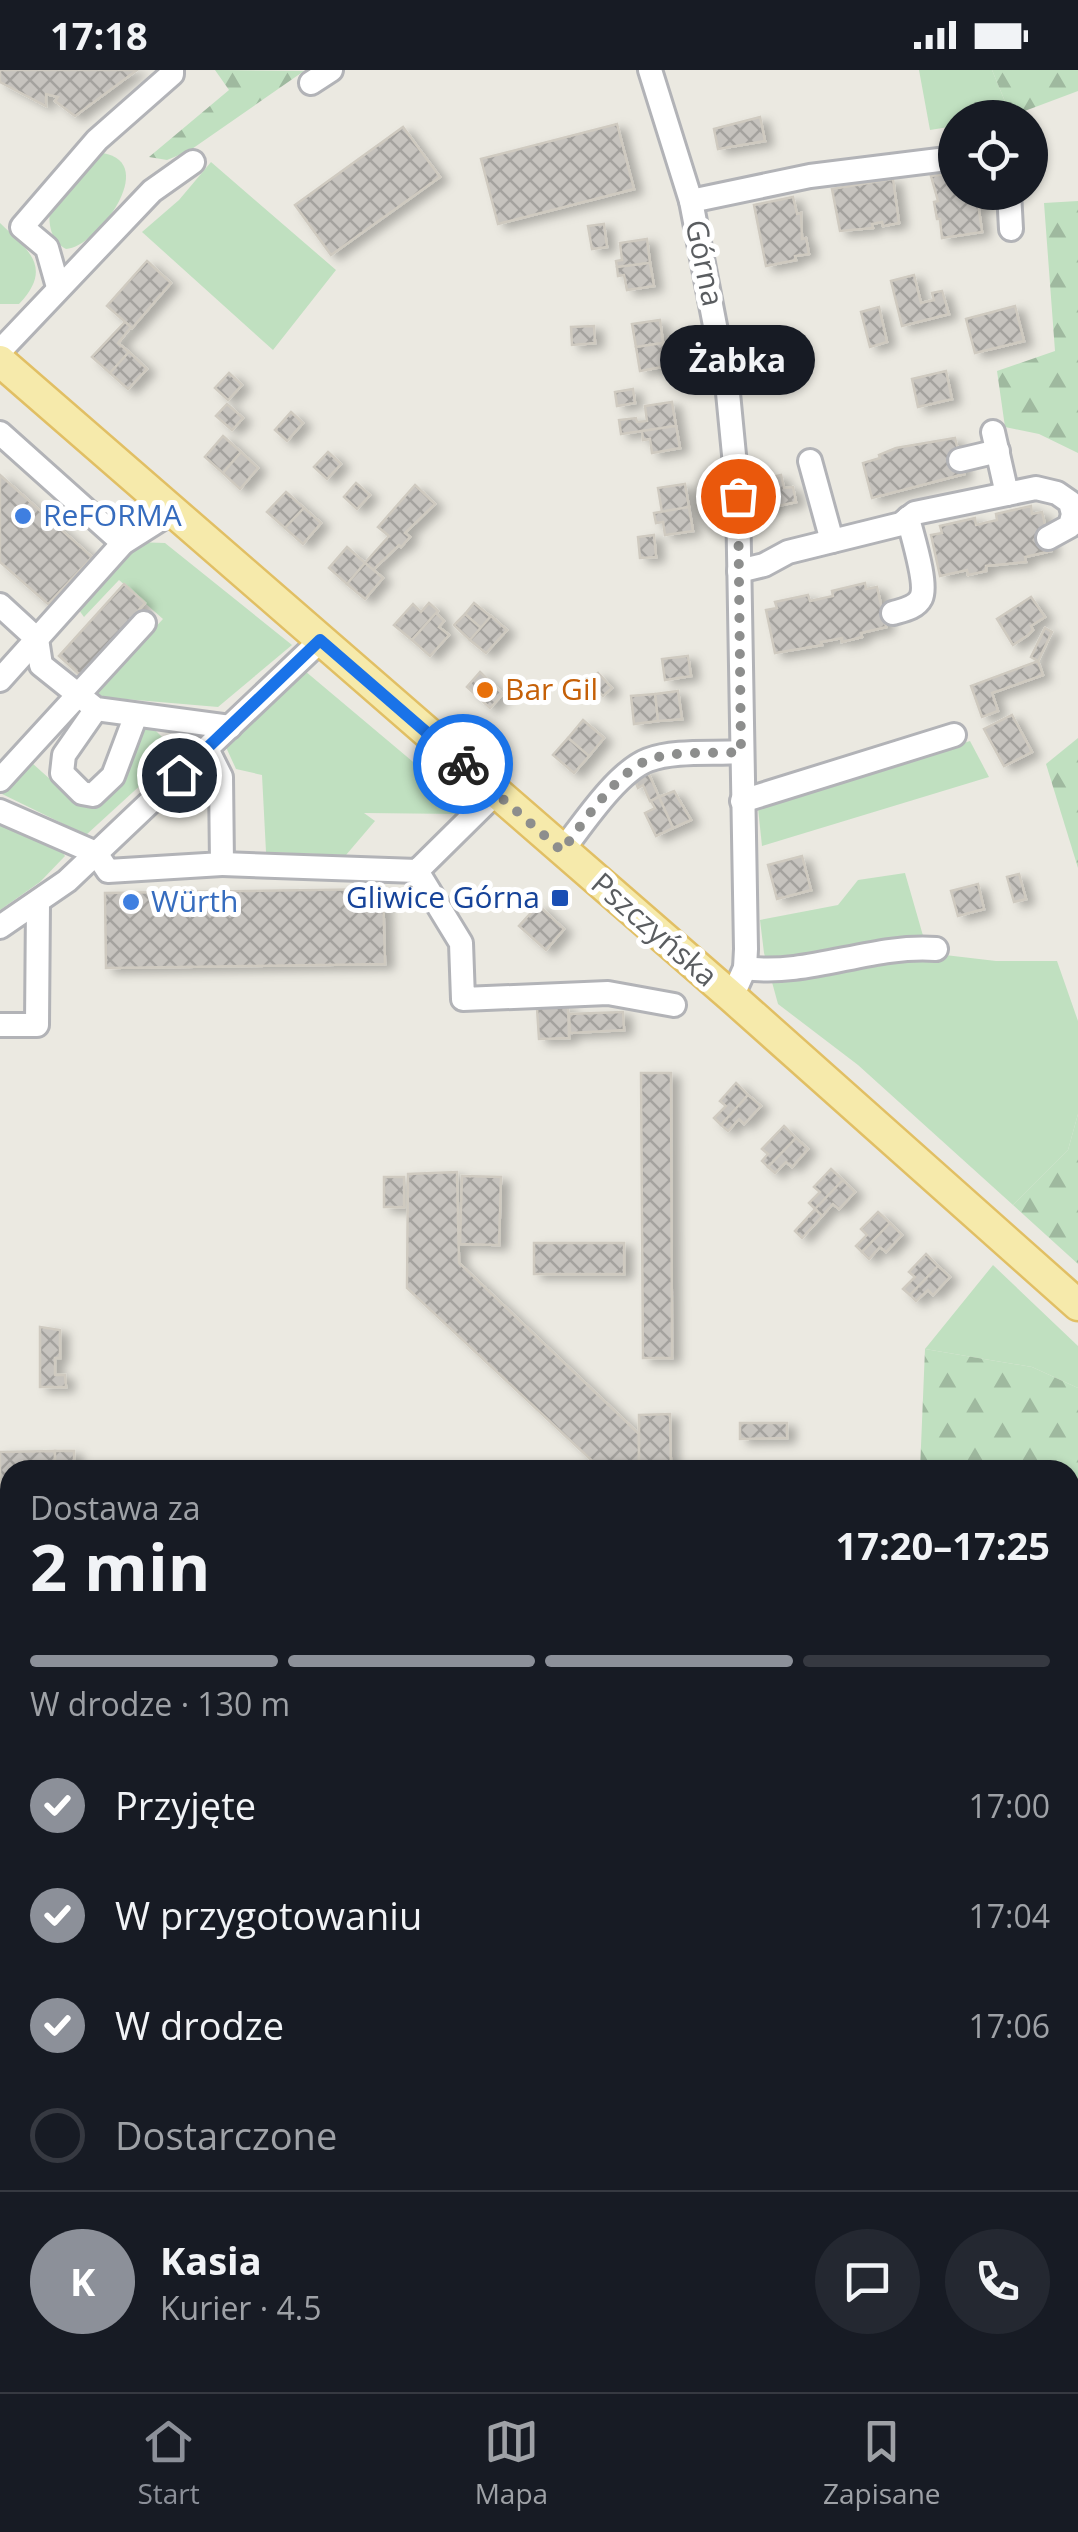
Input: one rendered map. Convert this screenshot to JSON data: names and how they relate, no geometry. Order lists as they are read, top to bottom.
{
  "streets": {
    "main road": ["Pszczyńska"],
    "street": ["Górna"]
  },
  "crossings": [
    ["Górna", "Pszczyńska"]
  ],
  "places": {
    "other": [
      "Żabka",
      "ReFORMA",
      "Bar Gil",
      "Würth"
    ],
    "transit": ["Gliwice Górna"]
  },
  "page": {
    "status": "17:18",
    "bubble": "Żabka",
    "heading": ["2 min", "Dostawa za", "17:20–17:25"],
    "panel": ["Kasia", "Kurier · 4.5"],
    "bar": "W drodze · 130 m",
    "list": [
      ["Przyjęte", "17:00"],
      ["W przygotowaniu", "17:04"],
      ["W drodze", "17:06"],
      "Dostarczone"
    ],
    "round": "K",
    "tabs": ["Start", "Mapa", "Zapisane"]
  }
}
